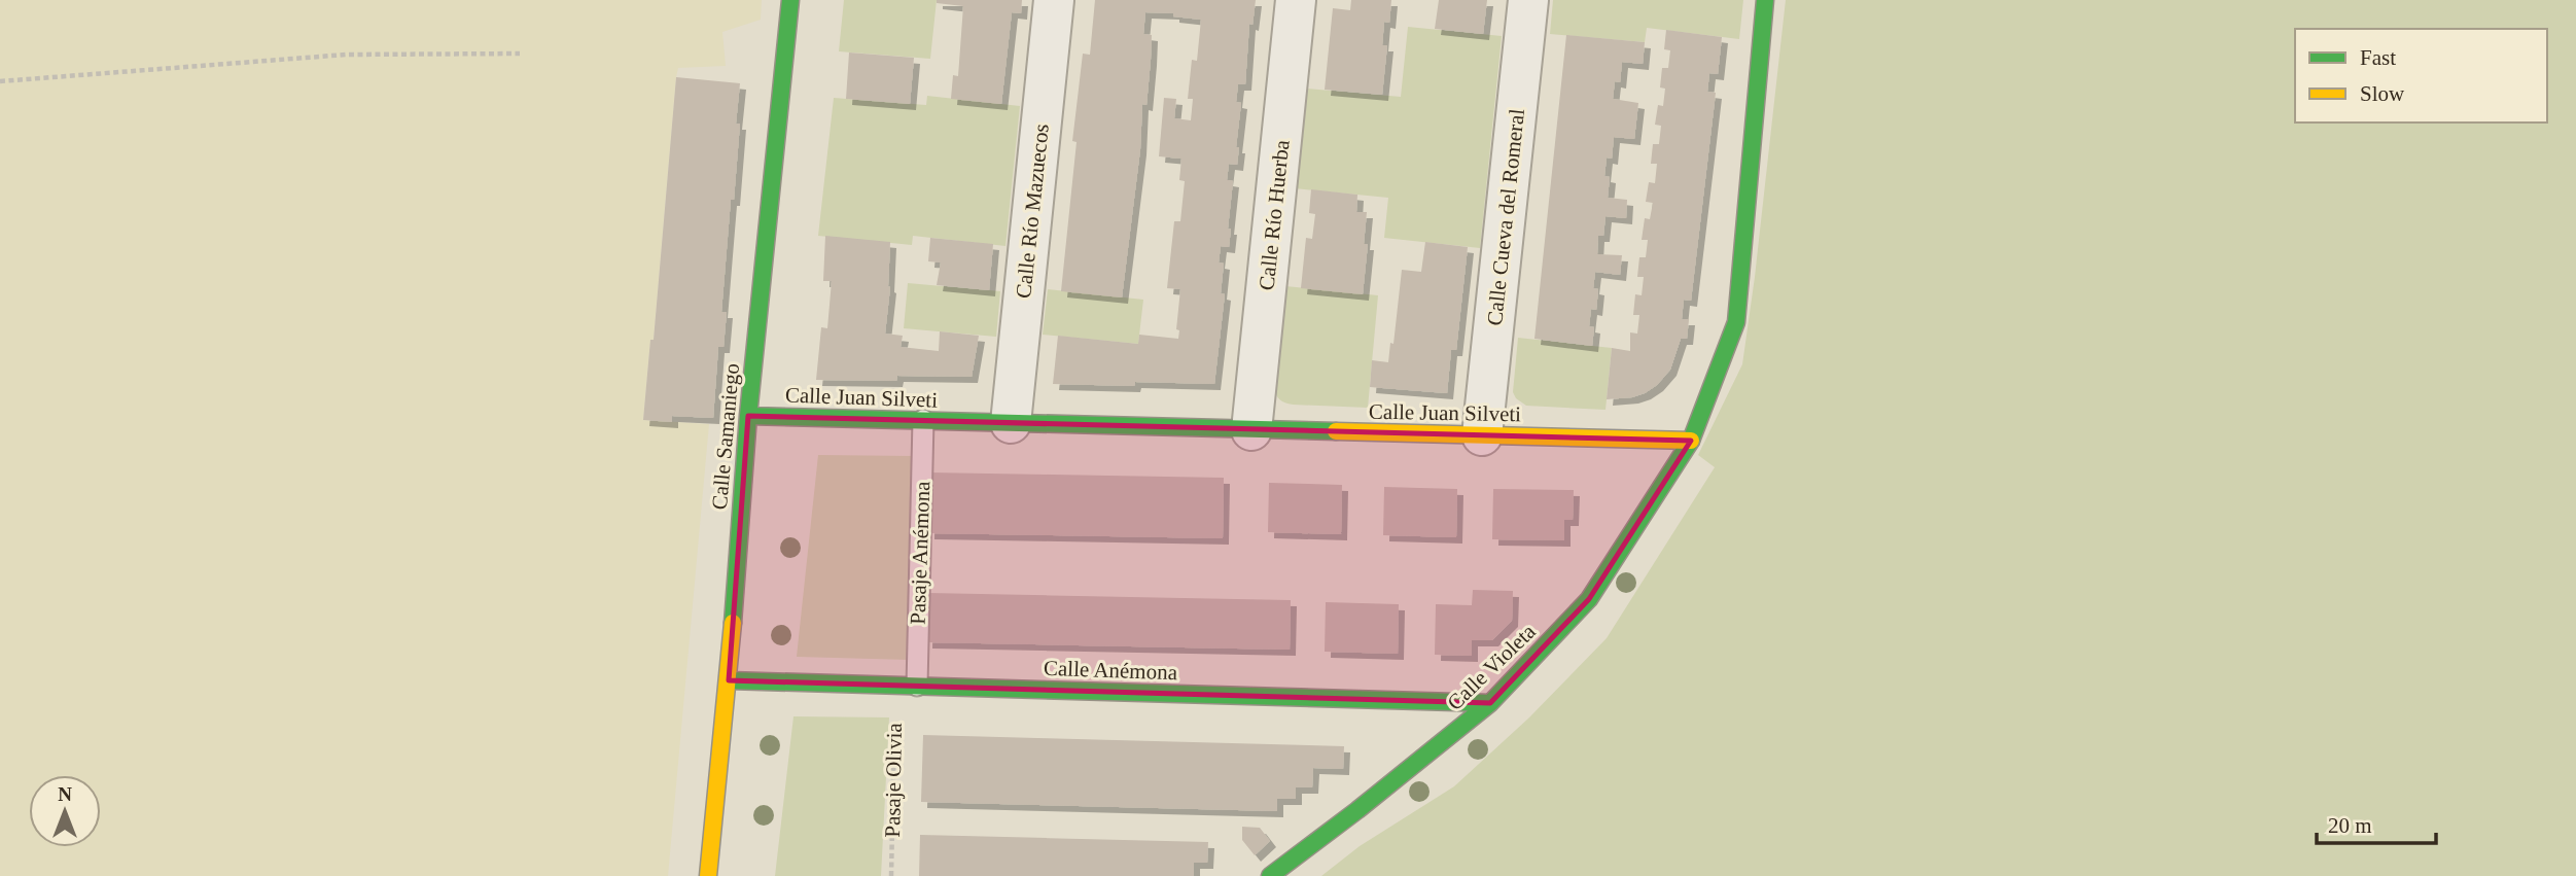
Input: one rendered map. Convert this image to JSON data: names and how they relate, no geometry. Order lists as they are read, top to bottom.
{
  "streets": {
    "street": [
      "Calle Río Mazuecos",
      "Calle Río Huerba",
      "Calle Cueva del Romeral",
      "Calle Juan Silveti",
      "Calle Samaniego",
      "Calle Violeta",
      "Calle Anémona"
    ],
    "lane": ["Pasaje Anémona"],
    "path": ["Pasaje Olivia"]
  },
  "crossings": [
    ["Calle Río Mazuecos", "Calle Juan Silveti"],
    ["Calle Río Huerba", "Calle Juan Silveti"],
    ["Calle Cueva del Romeral", "Calle Juan Silveti"],
    ["Calle Juan Silveti", "Calle Samaniego"],
    ["Calle Juan Silveti", "Pasaje Anémona"],
    ["Calle Juan Silveti", "Calle Violeta"],
    ["Calle Samaniego", "Calle Anémona"],
    ["Pasaje Anémona", "Calle Anémona"],
    ["Calle Violeta", "Calle Anémona"],
    ["Calle Anémona", "Pasaje Olivia"]
  ],
  "legend": ["Fast", "Slow"],
  "scale_bar": "20 m",
  "north": "top"
}
